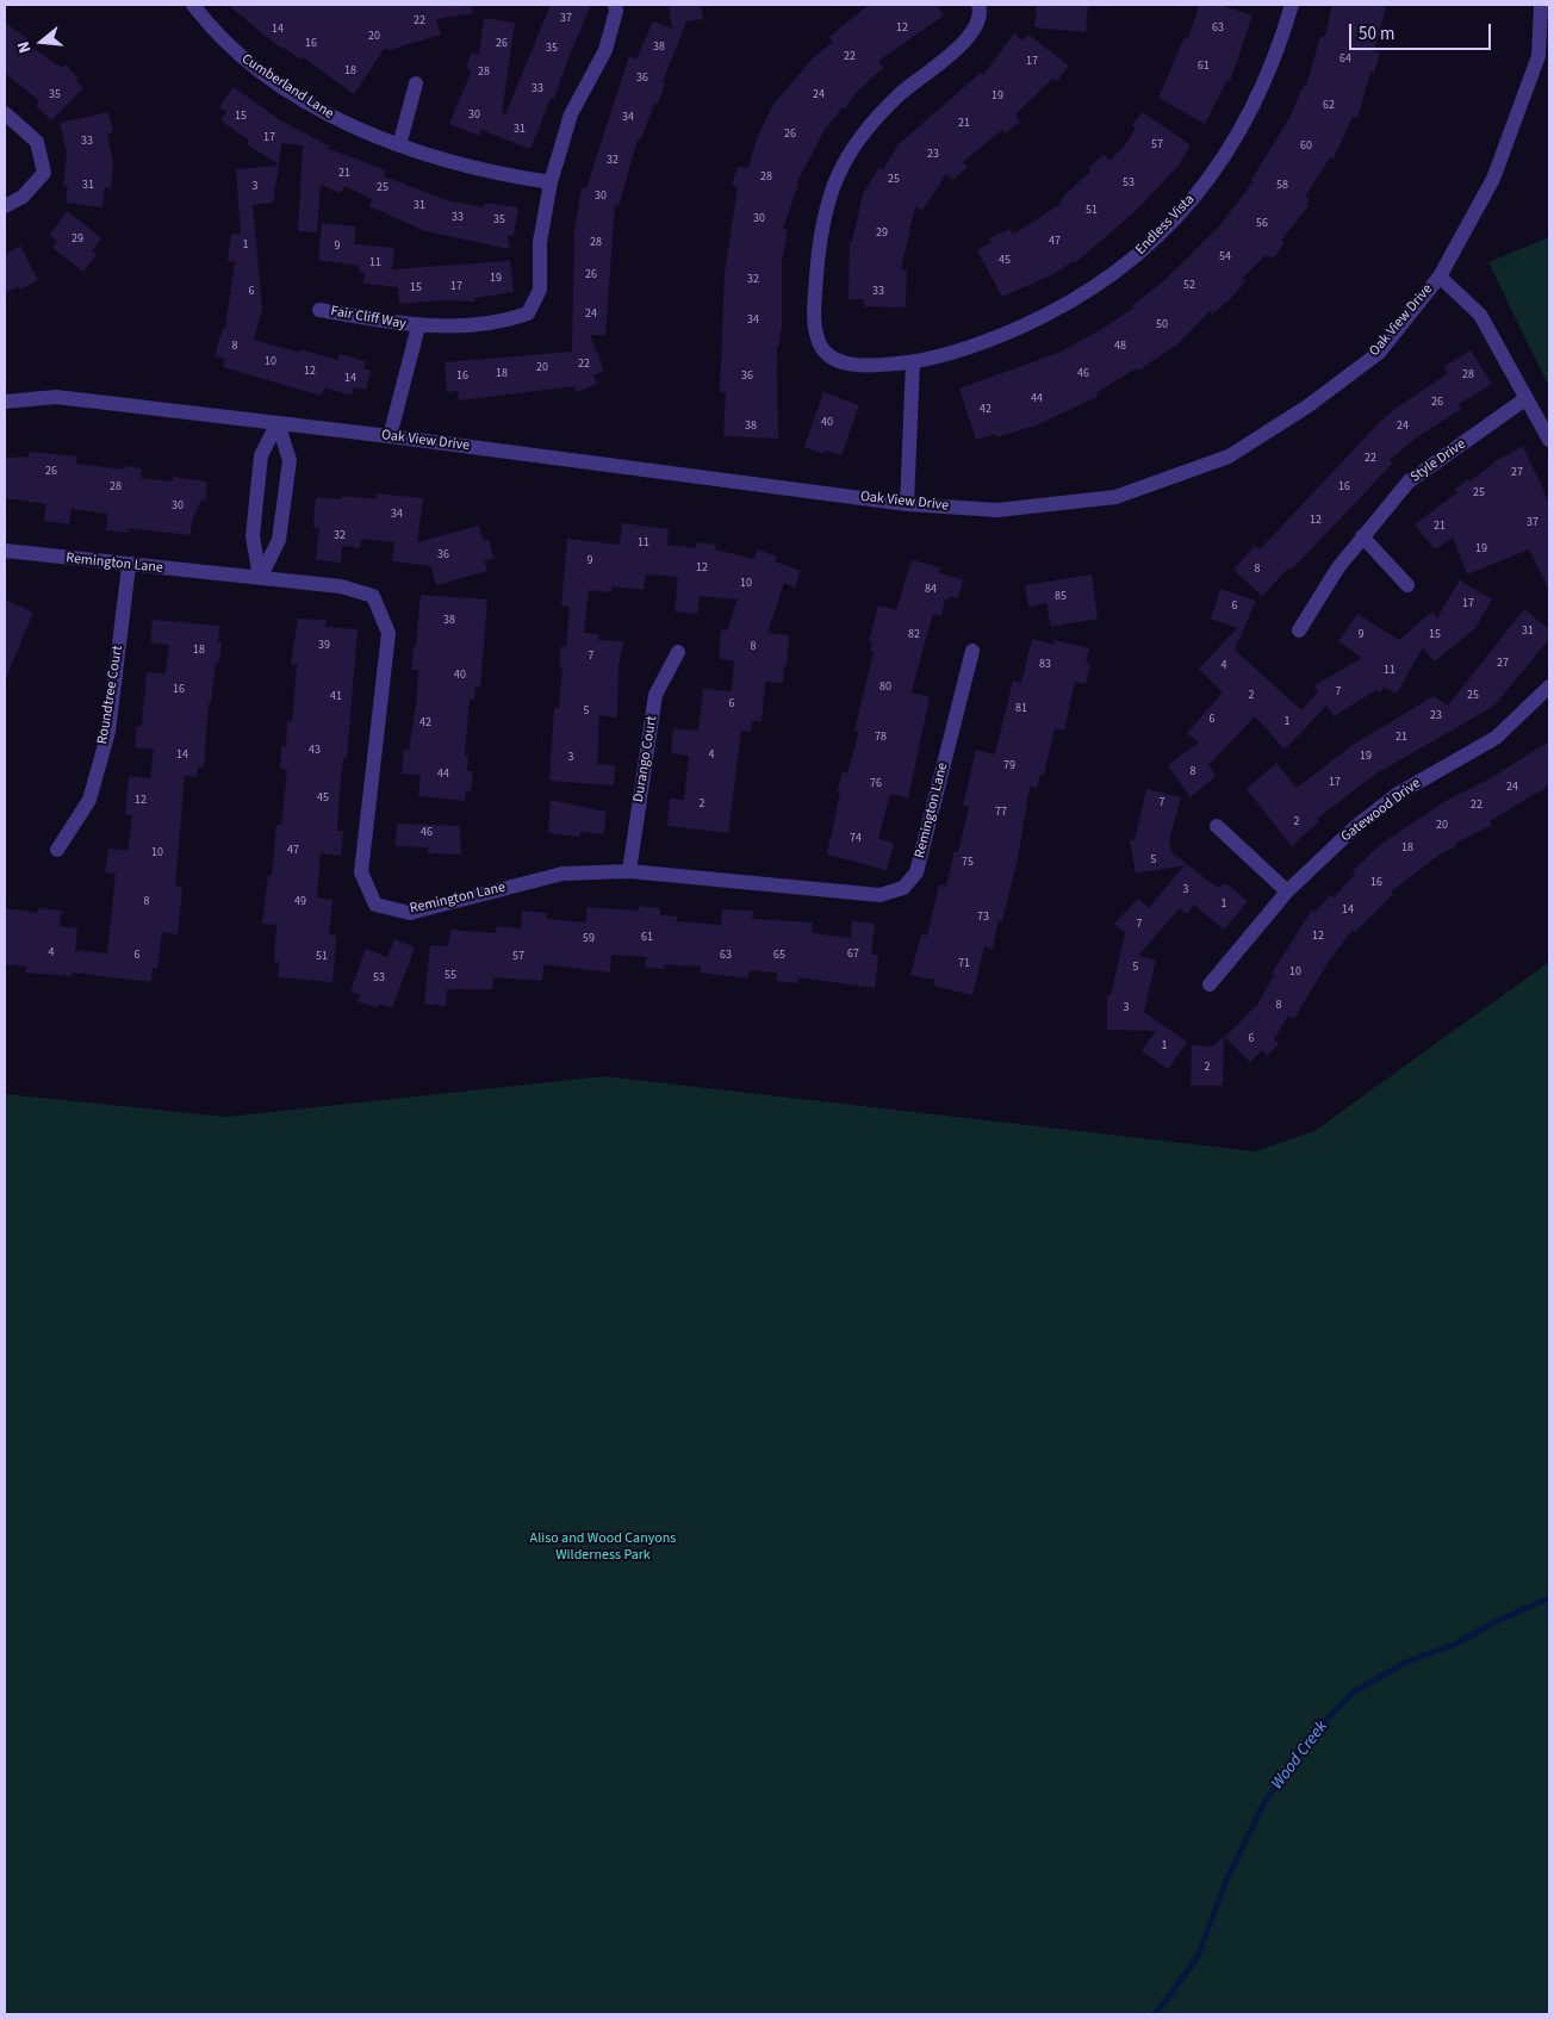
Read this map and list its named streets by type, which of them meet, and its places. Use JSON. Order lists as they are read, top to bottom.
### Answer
{
  "streets": {
    "street": [
      "Cumberland Lane",
      "Endless Vista",
      "Fair Cliff Way",
      "Oak View Drive",
      "Style Drive",
      "Remington Lane",
      "Roundtree Court",
      "Durango Court",
      "Gatewood Drive"
    ]
  },
  "crossings": [
    ["Cumberland Lane", "Fair Cliff Way"],
    ["Remington Lane", "Roundtree Court"],
    ["Remington Lane", "Durango Court"]
  ],
  "water": ["Wood Creek"],
  "parks": ["Aliso and Wood Canyons Wilderness Park"],
  "house_numbers": [
    "37",
    "22",
    "12",
    "63",
    "14",
    "20",
    "16",
    "26",
    "38",
    "35",
    "22",
    "64",
    "17",
    "61",
    "18",
    "28",
    "36",
    "33",
    "35",
    "24",
    "19",
    "62",
    "30",
    "15",
    "34",
    "21",
    "31",
    "26",
    "17",
    "33",
    "57",
    "60",
    "23",
    "32",
    "21",
    "28",
    "25",
    "53",
    "31",
    "58",
    "3",
    "25",
    "30",
    "31",
    "51",
    "33",
    "30",
    "35",
    "56",
    "29",
    "29",
    "47",
    "28",
    "1",
    "9",
    "54",
    "45",
    "11",
    "26",
    "19",
    "32",
    "52",
    "17",
    "15",
    "6",
    "33",
    "24",
    "34",
    "50",
    "8",
    "48",
    "10",
    "22",
    "20",
    "12",
    "18",
    "46",
    "28",
    "16",
    "36",
    "14",
    "44",
    "26",
    "42",
    "40",
    "38",
    "24",
    "22",
    "26",
    "27",
    "28",
    "16",
    "25",
    "30",
    "34",
    "12",
    "37",
    "21",
    "32",
    "11",
    "19",
    "36",
    "9",
    "12",
    "8",
    "10",
    "84",
    "85",
    "17",
    "6",
    "38",
    "31",
    "82",
    "9",
    "15",
    "39",
    "8",
    "18",
    "7",
    "27",
    "83",
    "4",
    "11",
    "40",
    "80",
    "16",
    "7",
    "2",
    "25",
    "41",
    "6",
    "81",
    "5",
    "23",
    "6",
    "1",
    "42",
    "78",
    "21",
    "43",
    "14",
    "4",
    "19",
    "3",
    "79",
    "8",
    "44",
    "17",
    "76",
    "24",
    "45",
    "12",
    "7",
    "2",
    "22",
    "77",
    "2",
    "20",
    "46",
    "74",
    "18",
    "47",
    "10",
    "5",
    "75",
    "16",
    "3",
    "8",
    "49",
    "1",
    "14",
    "73",
    "7",
    "12",
    "61",
    "59",
    "4",
    "67",
    "6",
    "63",
    "65",
    "51",
    "57",
    "71",
    "5",
    "10",
    "55",
    "53",
    "8",
    "3",
    "6",
    "1",
    "2"
  ],
  "scale_bar": "50 m",
  "north": "left"
}
